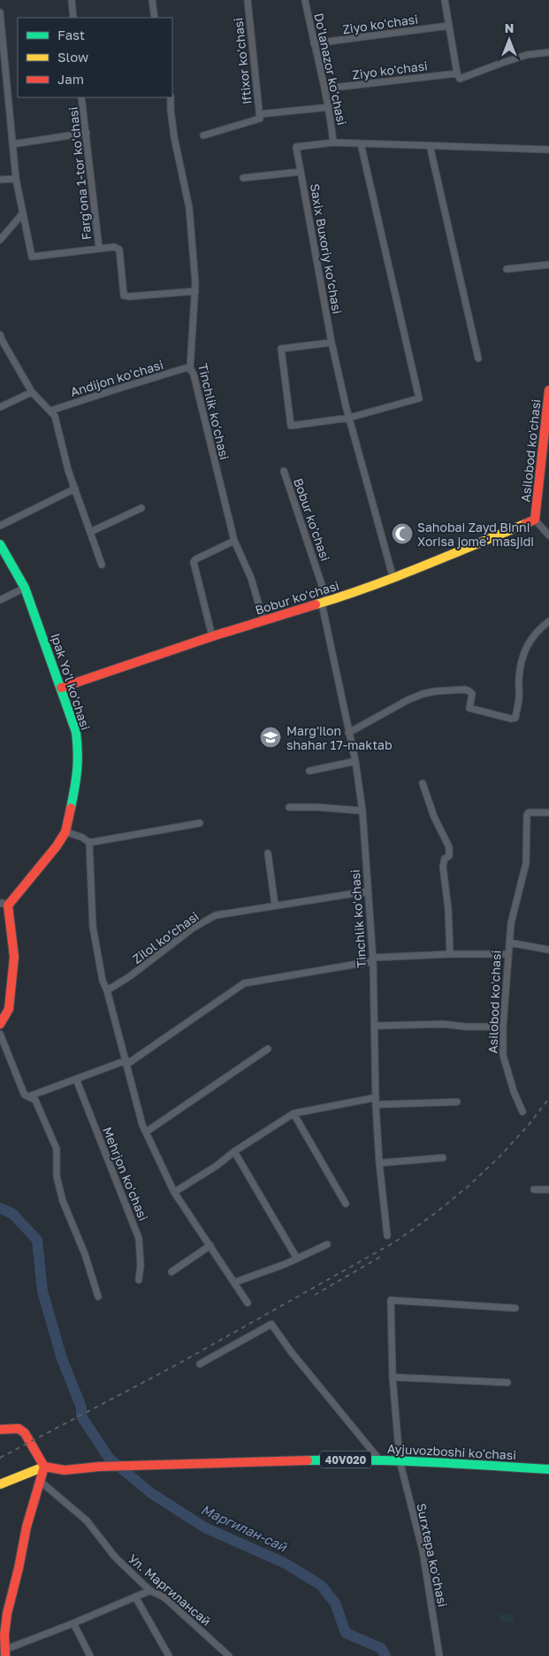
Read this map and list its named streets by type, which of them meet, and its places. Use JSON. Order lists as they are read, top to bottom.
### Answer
{
  "streets": {
    "street": [
      "Ziyo koʻchasi",
      "Iftixor koʻchasi",
      "Do'lanazor koʻchasi",
      "Ziyo ko'chasi",
      "Fargʻona 1-tor koʻchasi",
      "Saxix Buxoriy ko‘chasi",
      "Andijon koʻchasi",
      "Tinchlik koʻchasi",
      "Asilobod koʻchasi",
      "Bobur ko'chasi",
      "Bobur koʻchasi",
      "Ipak Yoʻl koʻchasi",
      "Zilol ko‘chasi",
      "Mehrjon koʻchasi",
      "Ayjuvozboshi ko'chasi",
      "40V020",
      "Surxtepa koʻchasi",
      "Ул. Маргилансай"
    ]
  },
  "crossings": [
    ["Ziyo koʻchasi", "Do'lanazor koʻchasi"],
    ["Do'lanazor koʻchasi", "Ziyo ko'chasi"],
    ["Do'lanazor koʻchasi", "Saxix Buxoriy ko‘chasi"],
    ["Saxix Buxoriy ko‘chasi", "Bobur koʻchasi"],
    ["Andijon koʻchasi", "Tinchlik koʻchasi"],
    ["Tinchlik koʻchasi", "Bobur ko'chasi"],
    ["Tinchlik koʻchasi", "Bobur koʻchasi"],
    ["Tinchlik koʻchasi", "Zilol ko‘chasi"],
    ["Asilobod koʻchasi", "Bobur koʻchasi"],
    ["Bobur ko'chasi", "Bobur koʻchasi"],
    ["Bobur koʻchasi", "Ipak Yoʻl koʻchasi"],
    ["Ayjuvozboshi ko'chasi", "Surxtepa koʻchasi"]
  ],
  "water": ["Маргилан-сай"],
  "places": {
    "mosque": ["Sahobai Zayd Binni Xorisa jome' masjidi"],
    "school or university": ["Marg'ilon shahar 17-maktab"]
  },
  "legend": ["Fast", "Slow", "Jam"],
  "north": "top"
}
